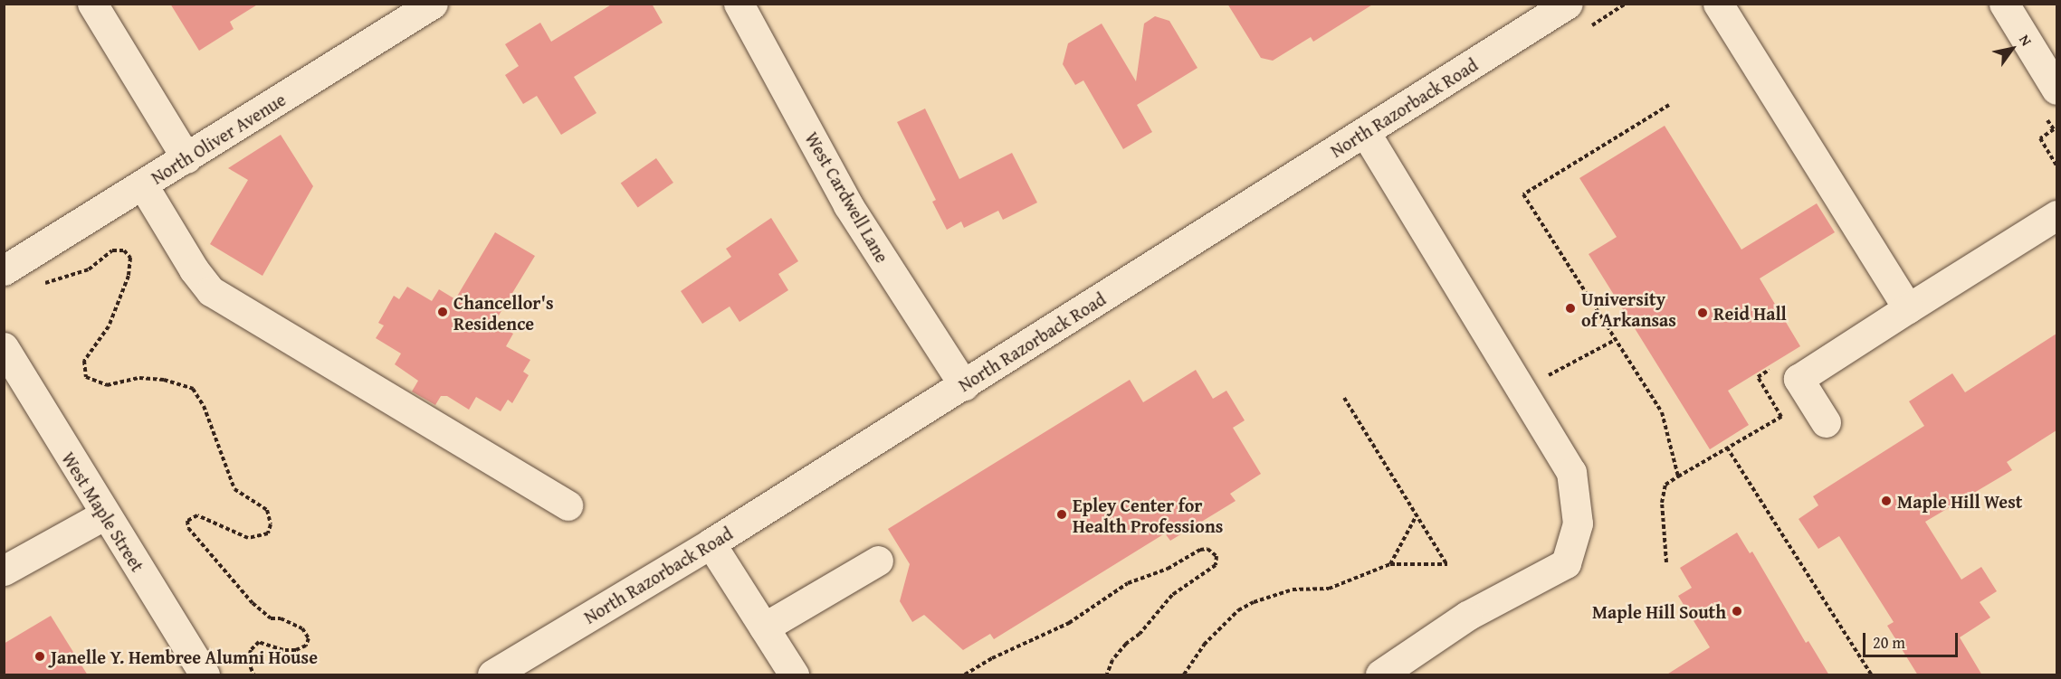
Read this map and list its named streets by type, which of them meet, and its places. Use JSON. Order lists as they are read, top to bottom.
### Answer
{
  "streets": {
    "street": [
      "North Razorback Road",
      "North Oliver Avenue",
      "West Cardwell Lane",
      "West Maple Street"
    ]
  },
  "crossings": [
    ["North Razorback Road", "West Cardwell Lane"]
  ],
  "places": [
    "University of Arkansas",
    "Chancellor's Residence",
    "Reid Hall",
    "Maple Hill West",
    "Epley Center for Health Professions",
    "Maple Hill South",
    "Janelle Y. Hembree Alumni House"
  ],
  "scale_bar": "20 m",
  "north": "top right"
}
